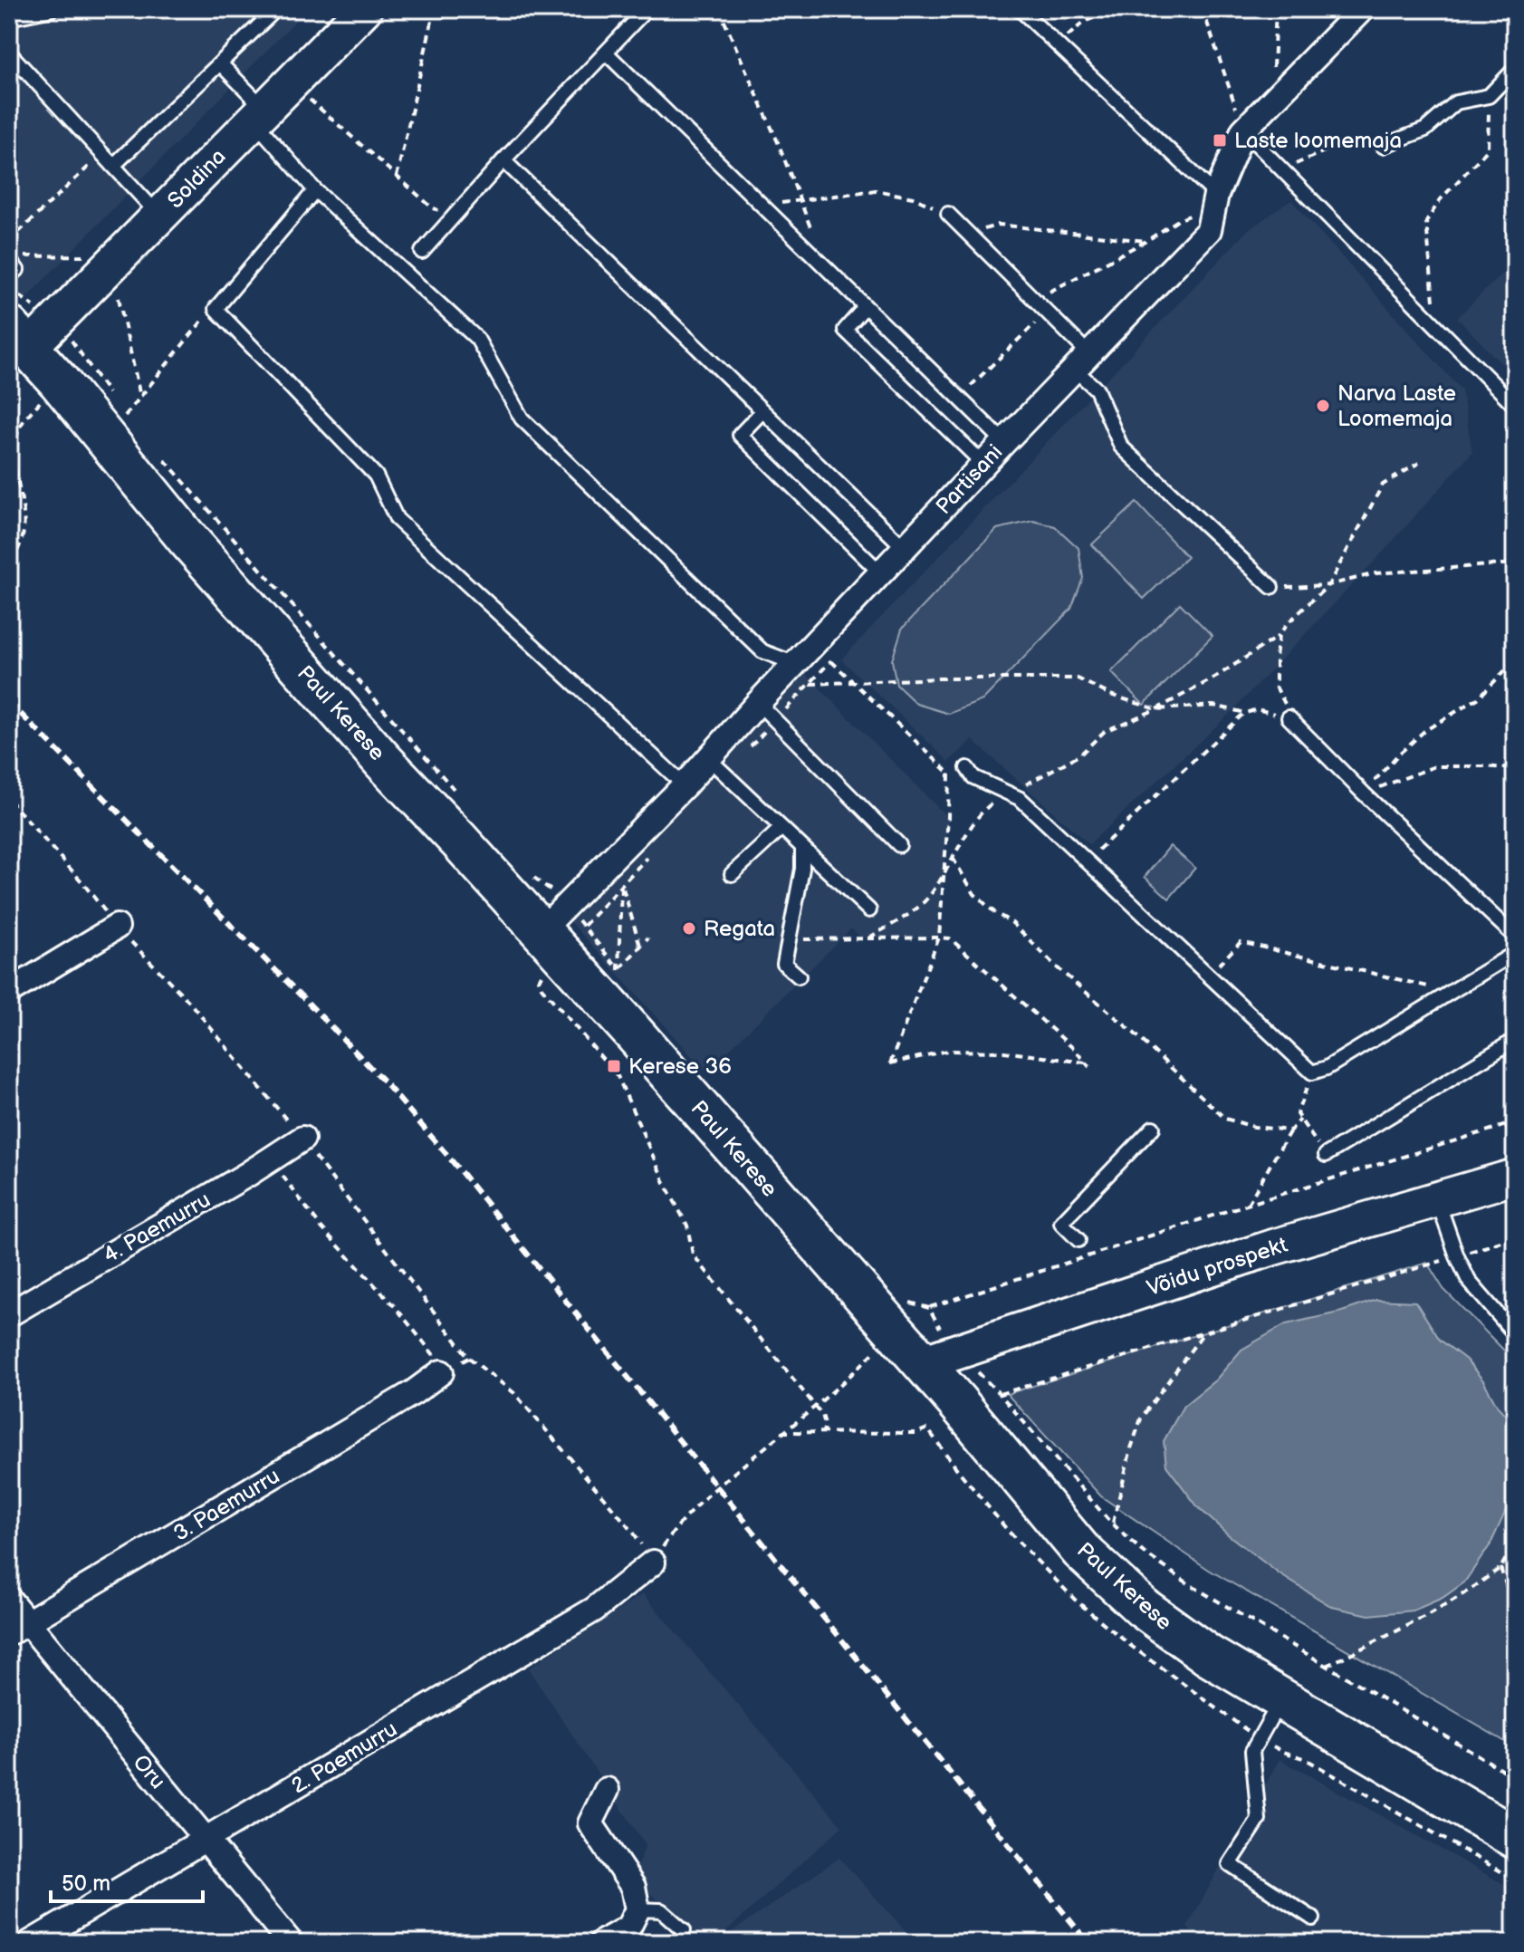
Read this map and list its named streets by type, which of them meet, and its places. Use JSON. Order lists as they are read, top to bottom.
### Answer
{
  "streets": {
    "highway": ["Paul Kerese"],
    "street": [
      "Soldina",
      "Partisani",
      "4. Paemurru",
      "Võidu prospekt",
      "3. Paemurru",
      "2. Paemurru",
      "Oru"
    ]
  },
  "crossings": [
    ["Soldina", "Paul Kerese"],
    ["Partisani", "Paul Kerese"],
    ["Paul Kerese", "Võidu prospekt"],
    ["3. Paemurru", "Oru"],
    ["2. Paemurru", "Oru"]
  ],
  "places": {
    "transit": ["Laste loomemaja", "Kerese 36"],
    "other": ["Narva Laste Loomemaja", "Regata"]
  },
  "scale_bar": "50 m"
}
